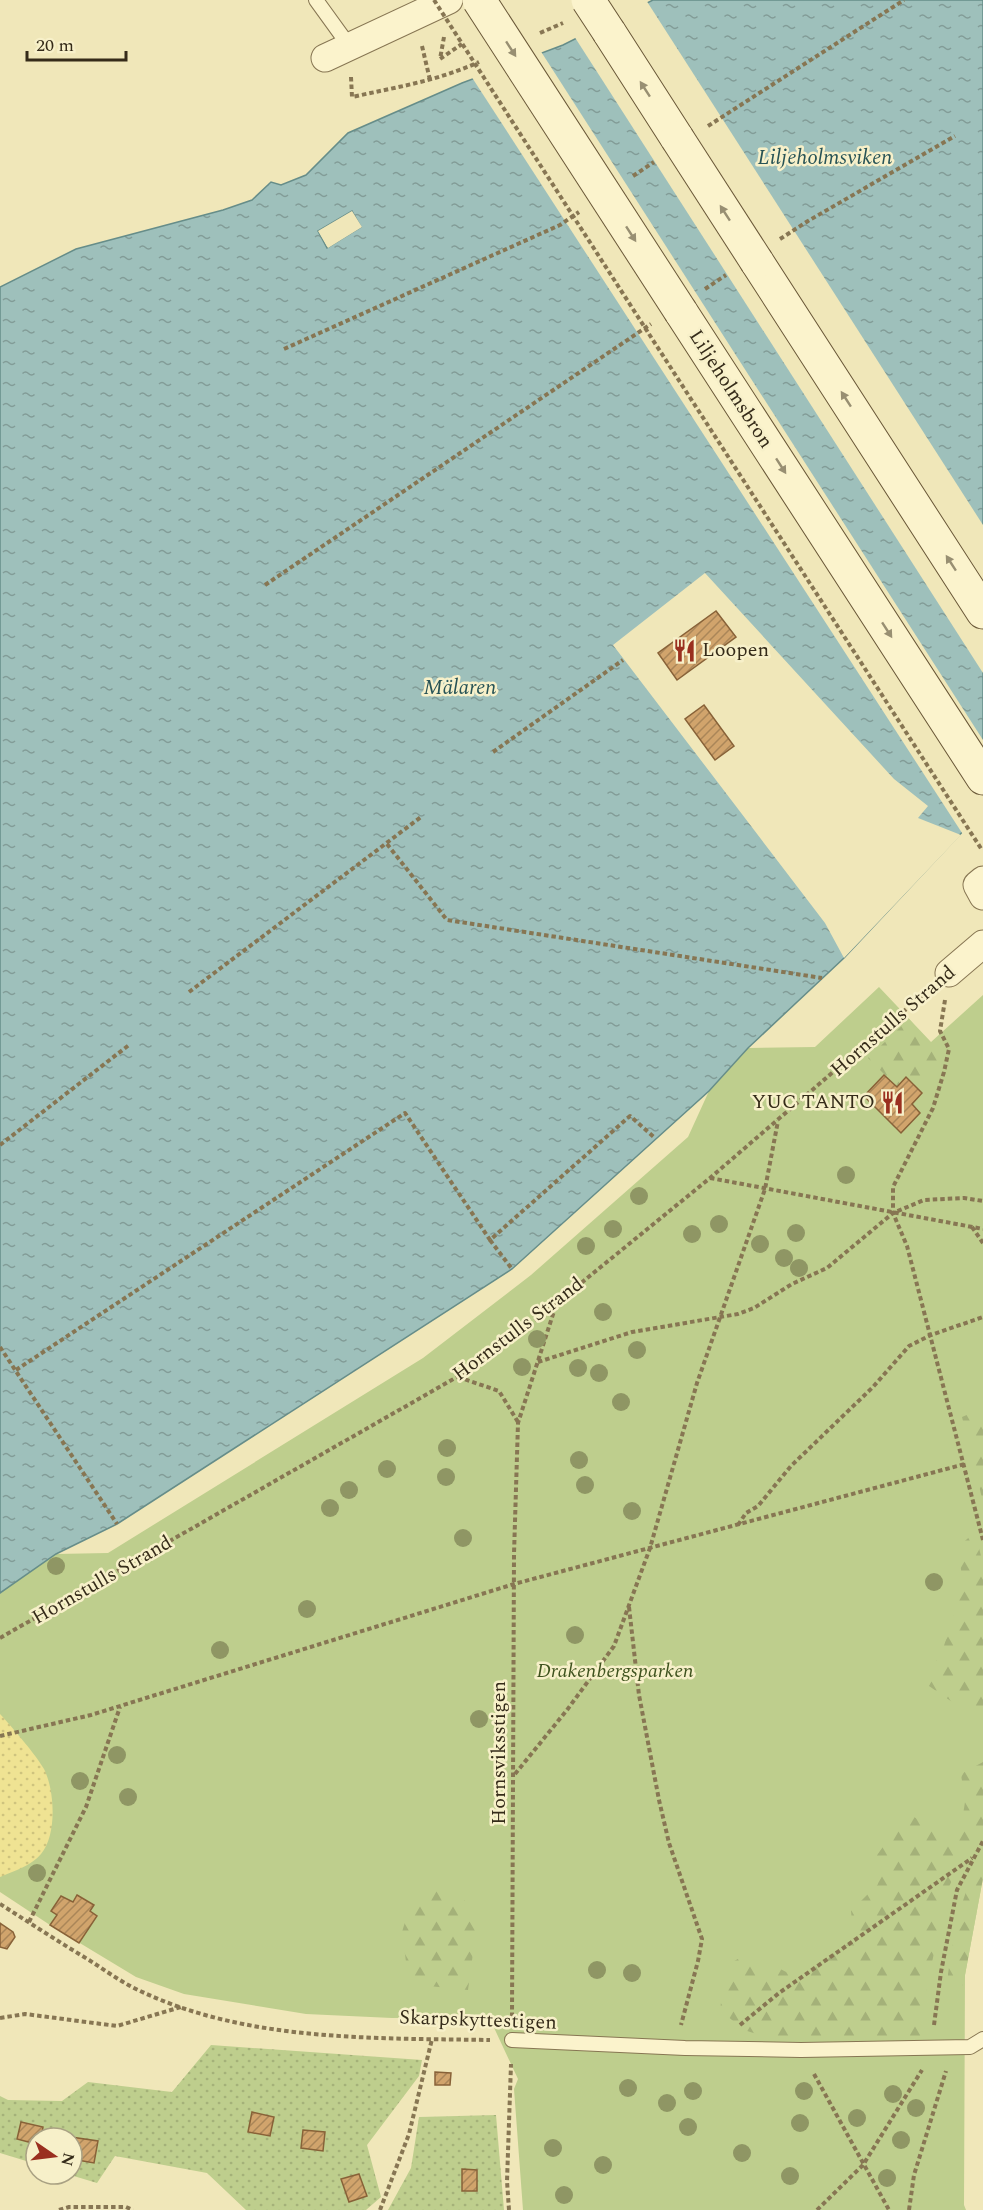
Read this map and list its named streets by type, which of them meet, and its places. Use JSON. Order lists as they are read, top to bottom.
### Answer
{
  "streets": {
    "main road": ["Liljeholmsbron"],
    "street": ["Hornstulls Strand"],
    "lane": ["Skarpskyttestigen"],
    "path": ["Hornsviksstigen"]
  },
  "crossings": [
    ["Hornstulls Strand", "Hornsviksstigen"],
    ["Hornsviksstigen", "Skarpskyttestigen"]
  ],
  "water": ["Liljeholmsviken", "Mälaren"],
  "parks": ["Drakenbergsparken"],
  "places": {
    "restaurant": ["Loopen", "YUC TANTO"]
  },
  "scale_bar": "20 m",
  "north": "right"
}
